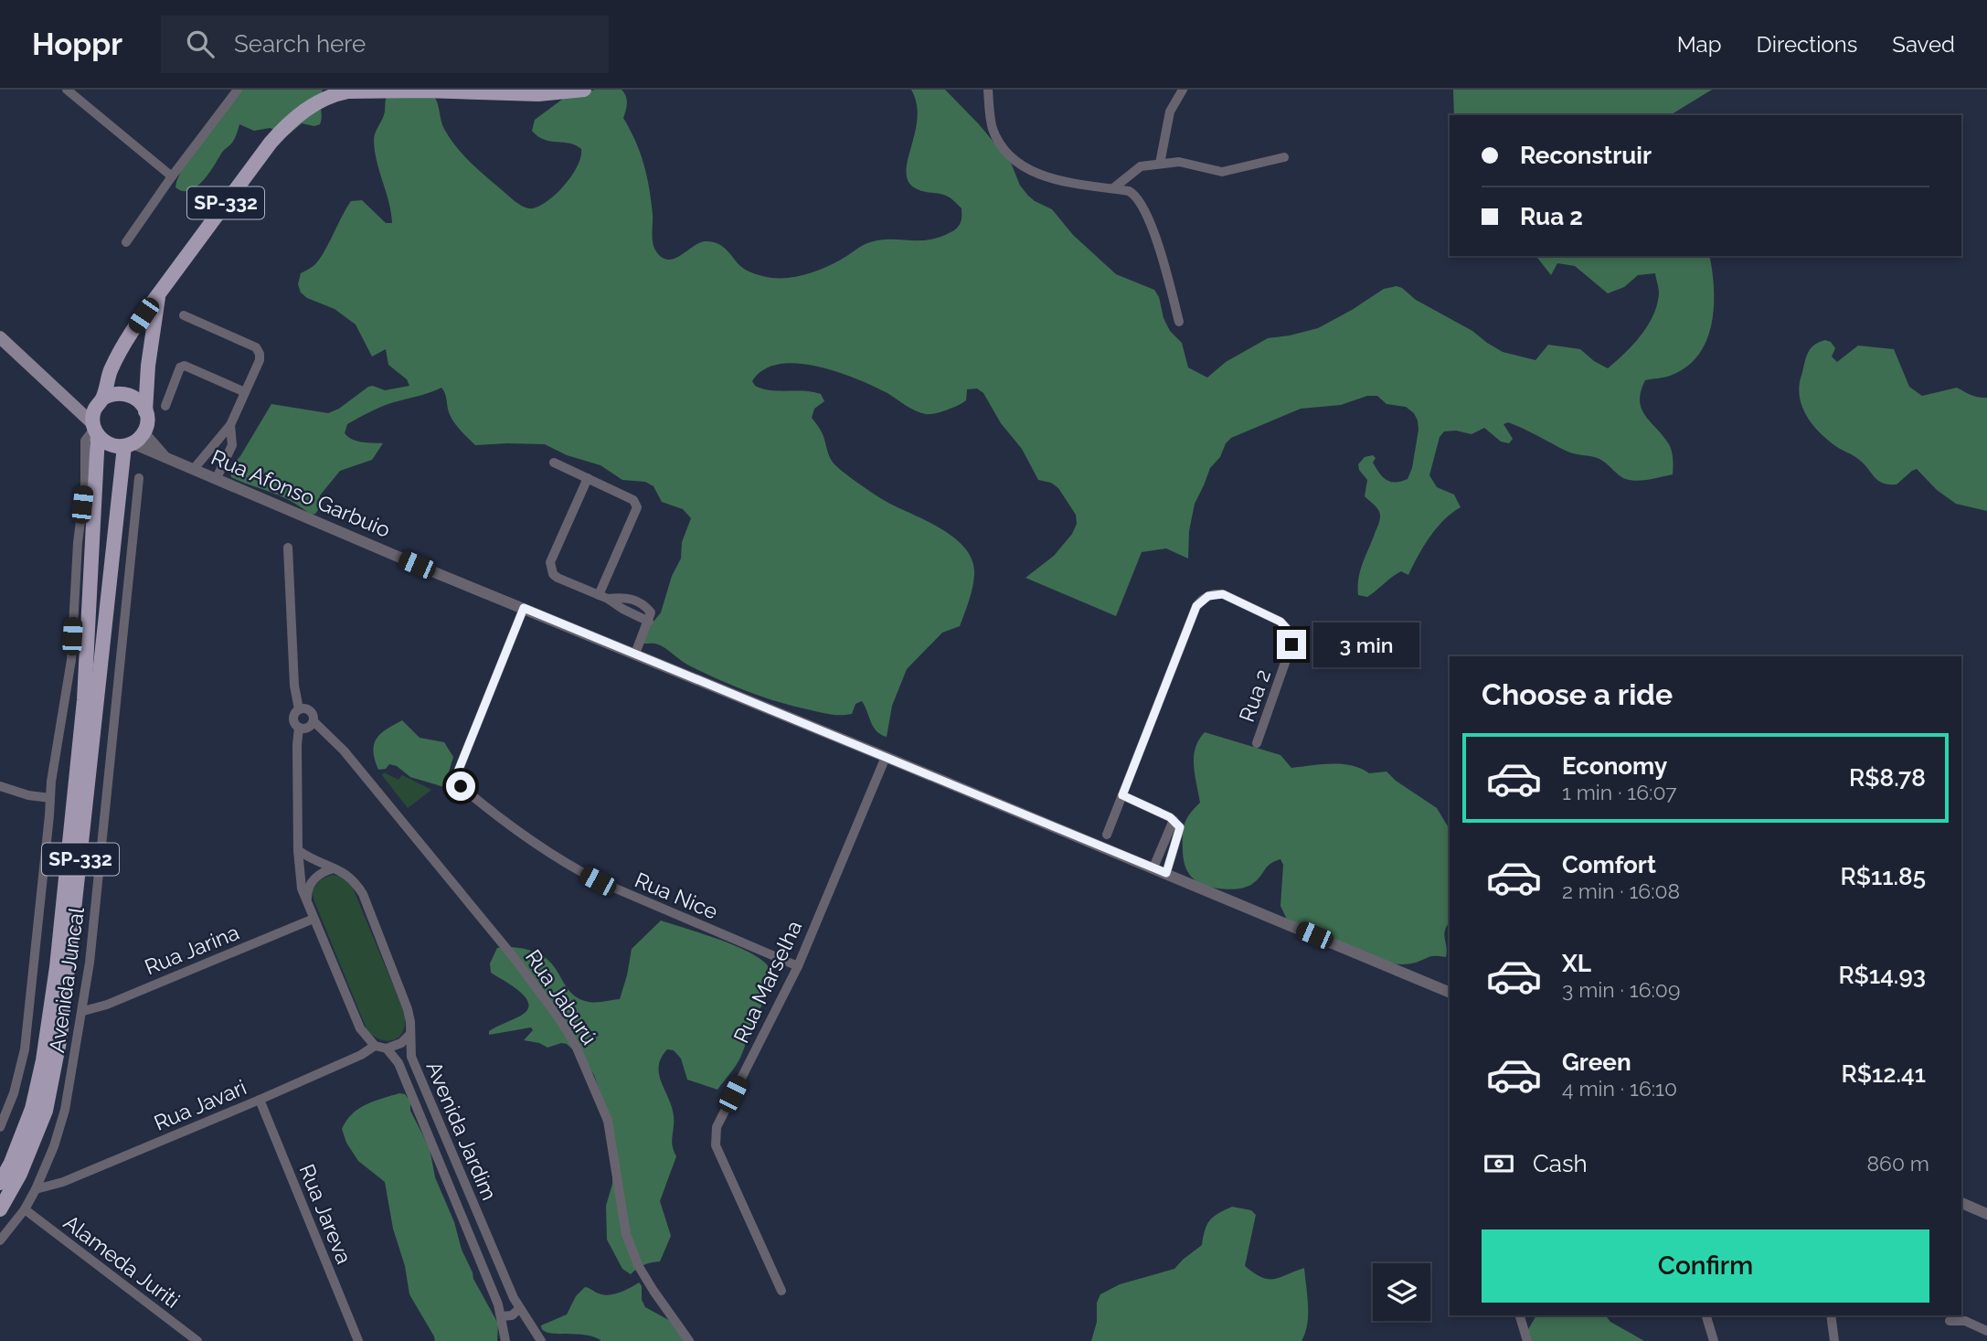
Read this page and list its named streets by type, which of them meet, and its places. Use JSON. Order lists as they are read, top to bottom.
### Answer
{
  "streets": {
    "main road": ["SP-332"],
    "street": [
      "Rua Afonso Garbuio",
      "Rua 2",
      "Rua Nice",
      "Rua Jarina",
      "Avenida Juncal",
      "Rua Marselha",
      "Rua Jaburú",
      "Rua Javari",
      "Avenida Jardim",
      "Rua Jareva",
      "Alameda Juriti"
    ]
  },
  "crossings": [
    ["SP-332", "Rua Afonso Garbuio"],
    ["Rua Afonso Garbuio", "Rua Nice"],
    ["Rua Afonso Garbuio", "Rua Marselha"],
    ["Rua Nice", "Rua Marselha"],
    ["Rua Jarina", "Avenida Juncal"],
    ["Avenida Juncal", "Rua Javari"],
    ["Avenida Juncal", "Alameda Juriti"],
    ["Rua Javari", "Rua Jareva"]
  ],
  "page": {
    "header": "Hoppr",
    "search": "Search here",
    "nav": ["Map", "Directions", "Saved"],
    "banner": ["Reconstruir", "Rua 2"],
    "bubble": "3 min",
    "heading": "Choose a ride",
    "list": [
      {
        "name": "Economy",
        "note": "1 min · 16:07",
        "value": "R$8.78"
      },
      {
        "name": "Comfort",
        "note": "2 min · 16:08",
        "value": "R$11.85"
      },
      {
        "name": "XL",
        "note": "3 min · 16:09",
        "value": "R$14.93"
      },
      {
        "name": "Green",
        "note": "4 min · 16:10",
        "value": "R$12.41"
      }
    ],
    "pay": ["Cash", "860 m"],
    "buttons": "Confirm"
  }
}
